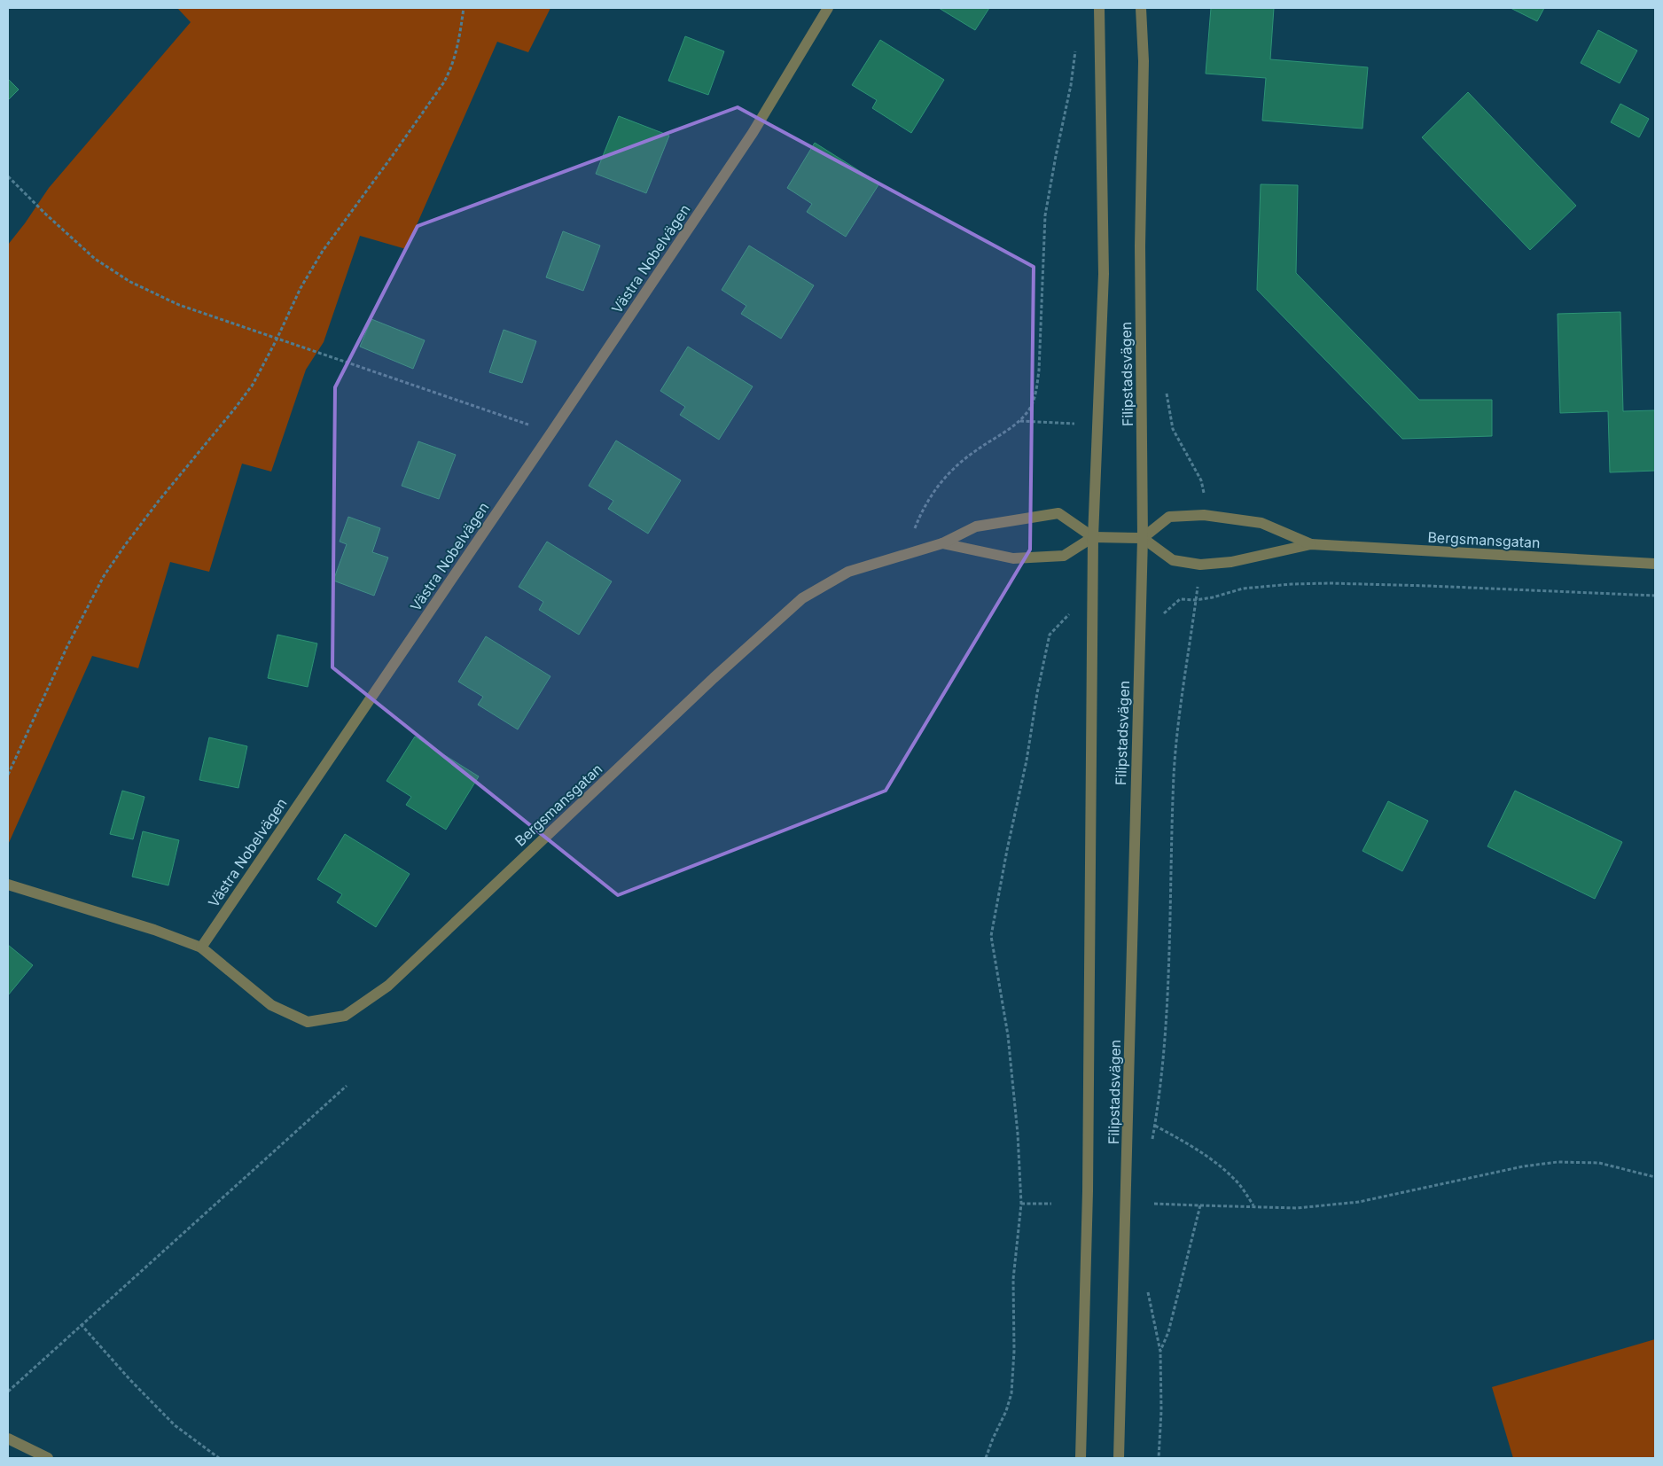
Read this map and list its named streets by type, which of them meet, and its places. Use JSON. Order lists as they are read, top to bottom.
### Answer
{
  "streets": {
    "street": ["Västra Nobelvägen", "Filipstadsvägen", "Bergsmansgatan"]
  },
  "crossings": [
    ["Västra Nobelvägen", "Bergsmansgatan"],
    ["Filipstadsvägen", "Bergsmansgatan"]
  ]
}
